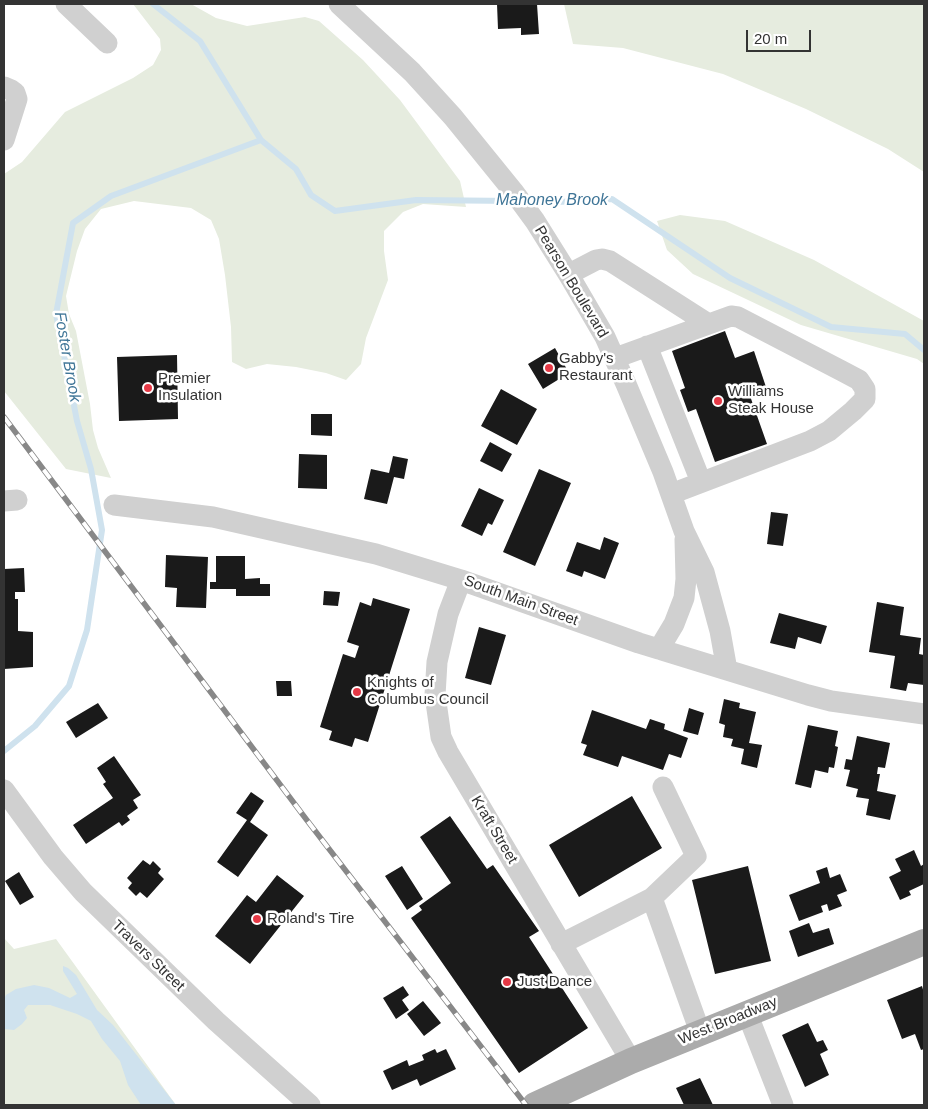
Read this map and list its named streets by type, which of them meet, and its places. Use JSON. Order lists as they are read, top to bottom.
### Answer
{
  "streets": {
    "main road": ["West Broadway"],
    "street": [
      "Pearson Boulevard",
      "South Main Street",
      "Kraft Street",
      "Travers Street"
    ]
  },
  "crossings": [
    ["Pearson Boulevard", "South Main Street"],
    ["South Main Street", "Kraft Street"],
    ["Kraft Street", "West Broadway"]
  ],
  "water": ["Mahoney Brook", "Foster Brook"],
  "places": [
    "Gabby's Restaurant",
    "Premier Insulation",
    "Williams Steak House",
    "Knights of Columbus Council",
    "Roland's Tire",
    "Just Dance"
  ],
  "scale_bar": "20 m"
}
